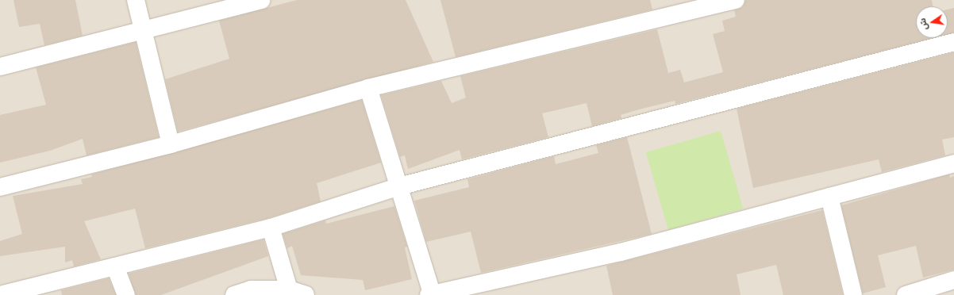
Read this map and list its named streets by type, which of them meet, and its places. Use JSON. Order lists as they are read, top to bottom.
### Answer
{
  "north": "left"
}
